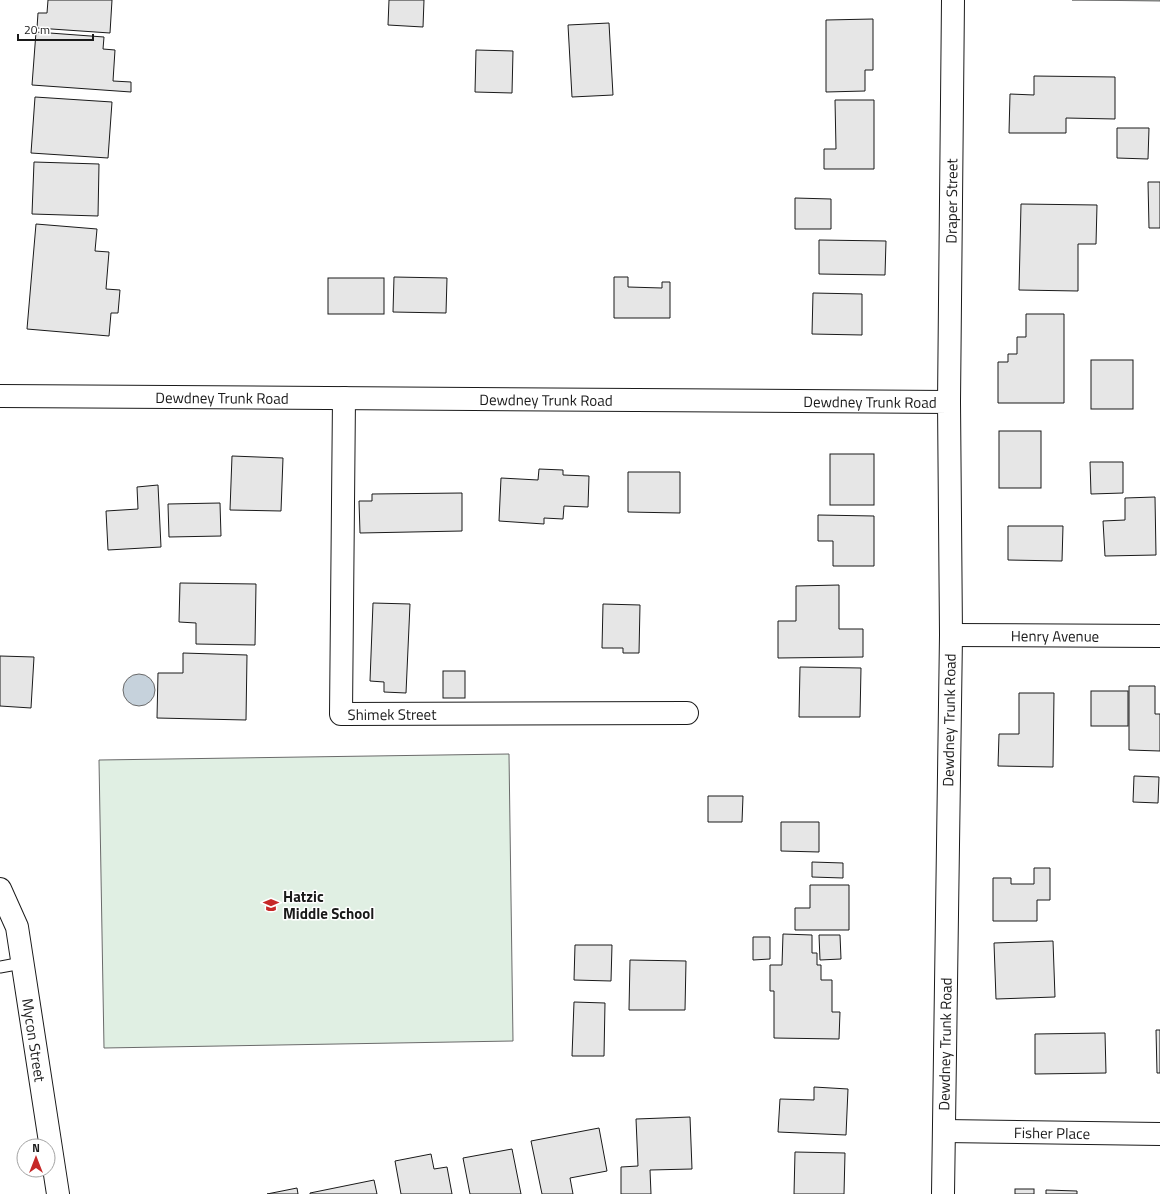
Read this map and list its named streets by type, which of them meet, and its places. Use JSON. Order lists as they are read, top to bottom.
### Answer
{
  "streets": {
    "street": [
      "Draper Street",
      "Dewdney Trunk Road",
      "Henry Avenue",
      "Shimek Street",
      "Mycon Street",
      "Fisher Place"
    ]
  },
  "crossings": [
    ["Draper Street", "Dewdney Trunk Road"],
    ["Dewdney Trunk Road", "Henry Avenue"],
    ["Dewdney Trunk Road", "Shimek Street"],
    ["Dewdney Trunk Road", "Fisher Place"]
  ],
  "places": {
    "school or university": ["Hatzic Middle School"]
  },
  "scale_bar": "20 m",
  "north": "top"
}
